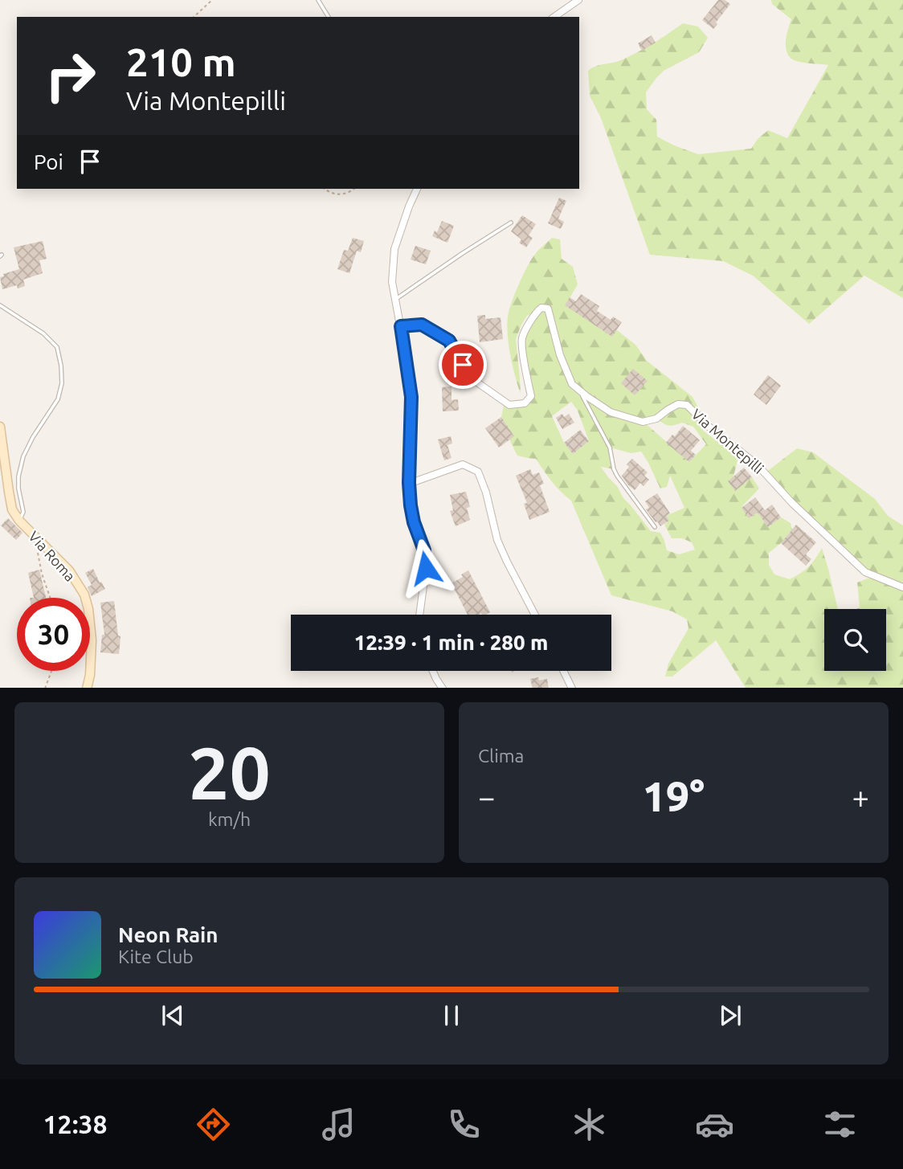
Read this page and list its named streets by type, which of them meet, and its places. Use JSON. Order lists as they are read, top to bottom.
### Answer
{
  "streets": {
    "main road": ["Via Roma"],
    "street": ["Via Montepilli"]
  },
  "page": {
    "turn": ["210 m", "Via Montepilli"],
    "then": "Poi",
    "limit": "30",
    "trip": "12:39 · 1 min · 280 m",
    "tile": [
      ["20", "km/h"],
      "Clima"
    ],
    "heat": ["−", "19°", "+"],
    "song": ["Neon Rain", "Kite Club"],
    "tabs": "12:38"
  }
}
